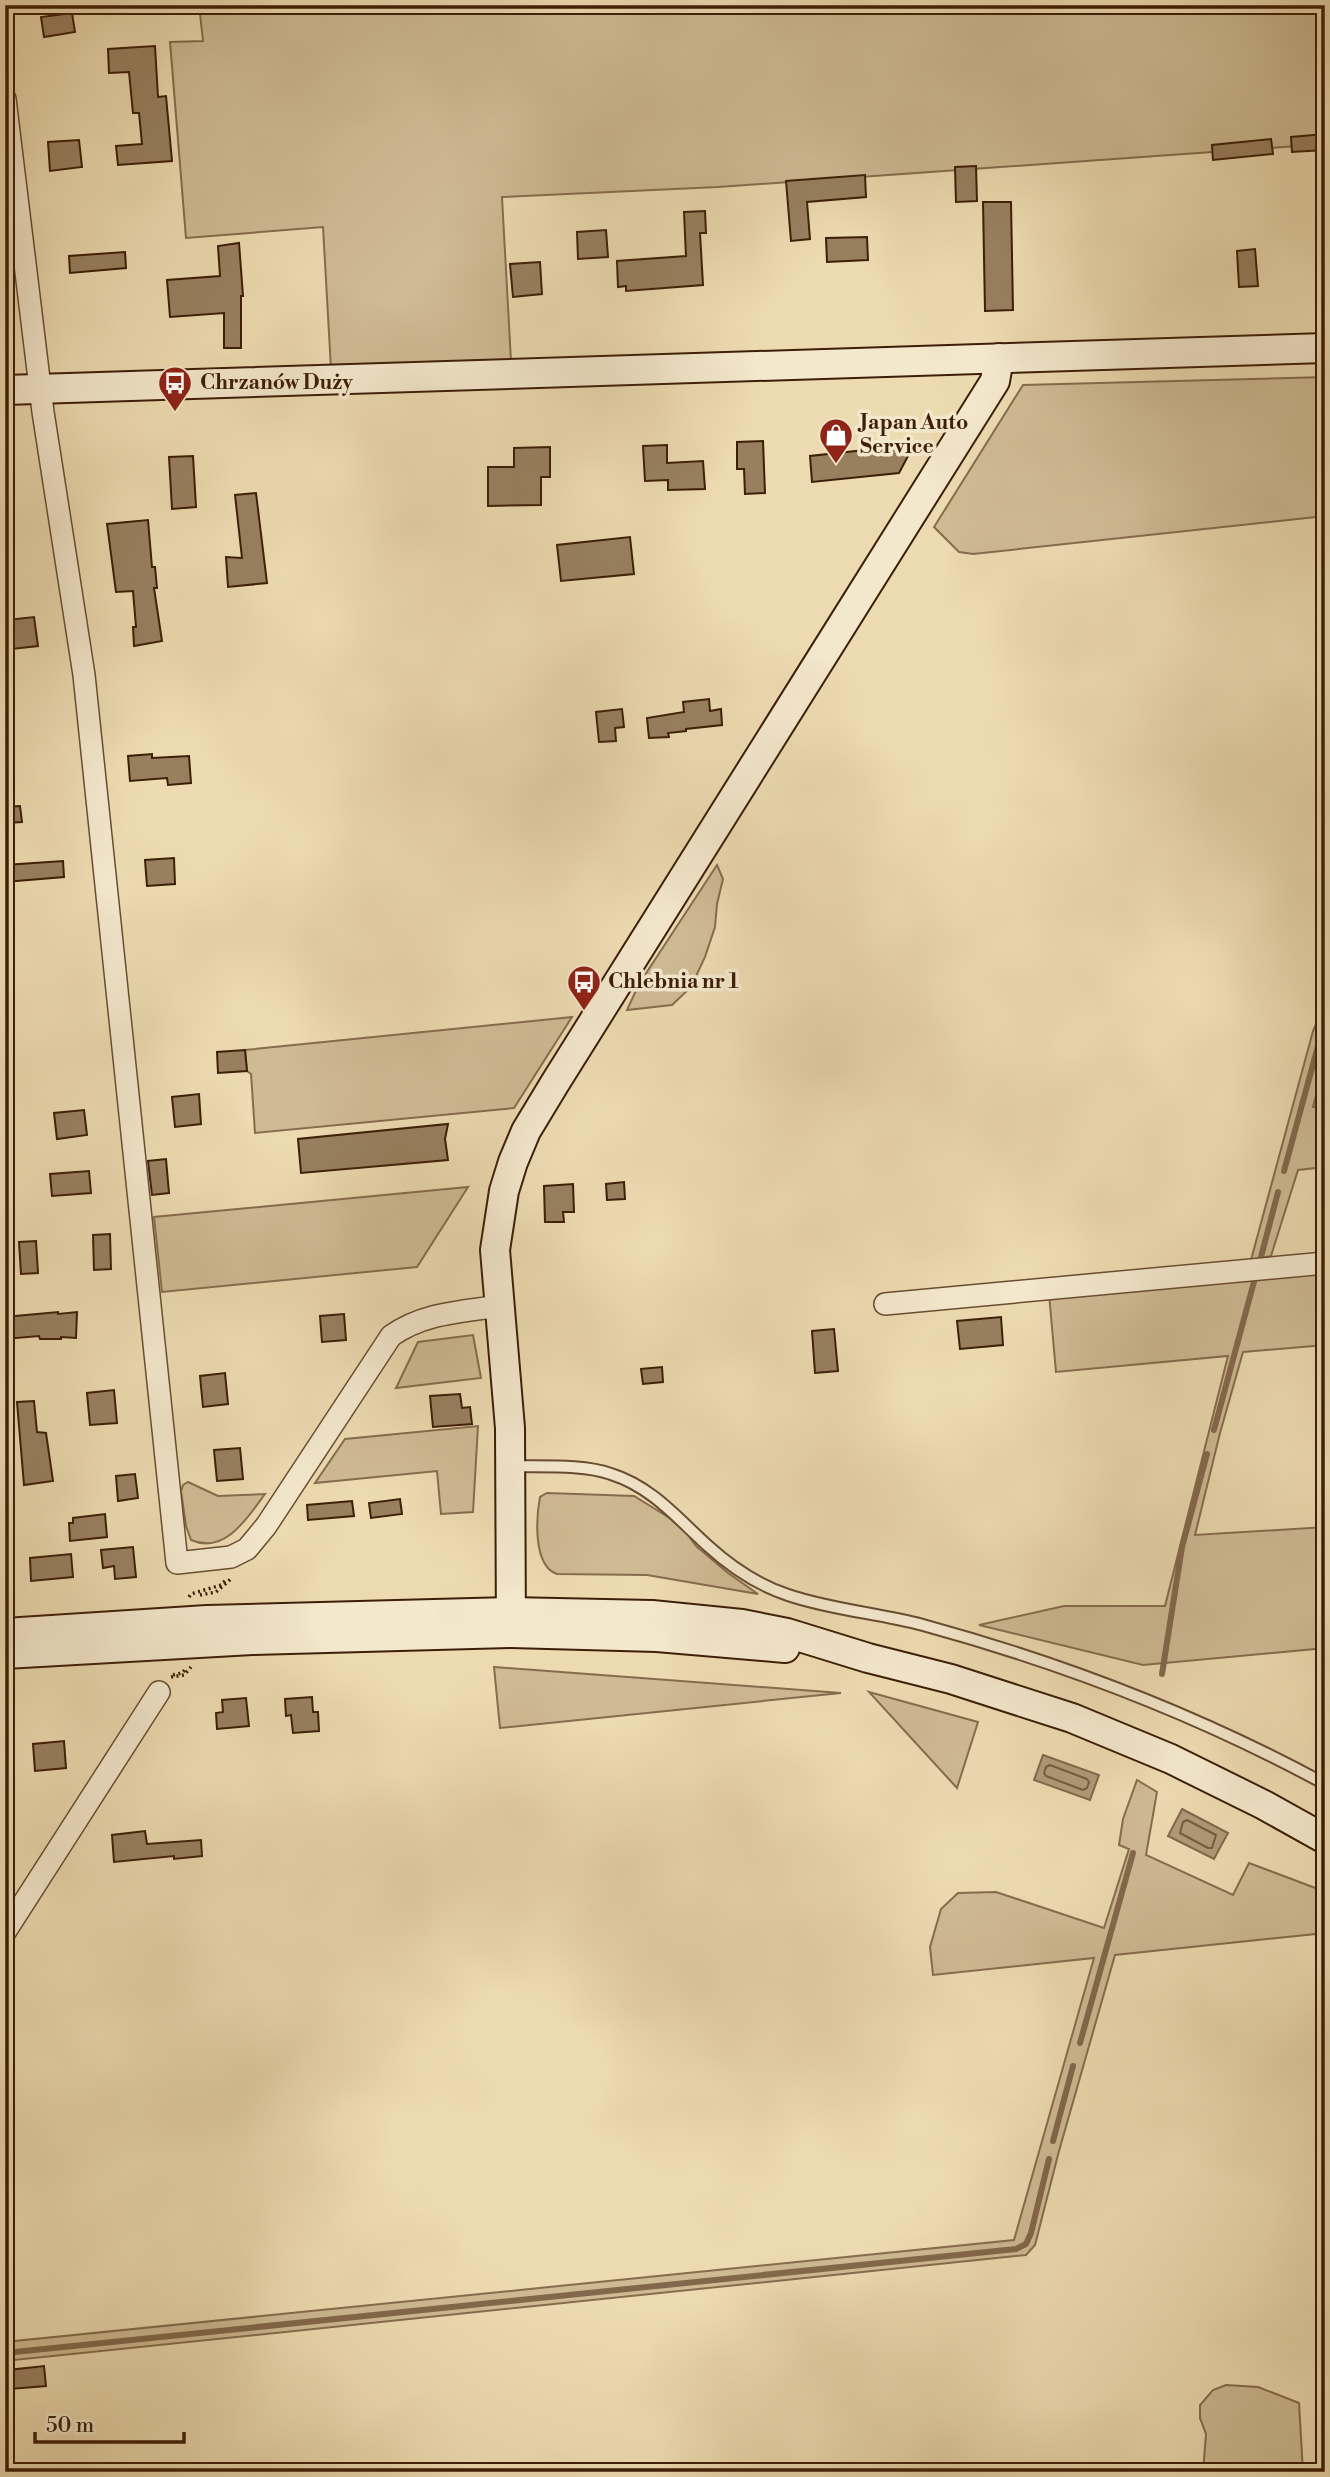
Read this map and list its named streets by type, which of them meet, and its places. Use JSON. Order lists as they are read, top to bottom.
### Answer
{
  "places": {
    "bus stop": ["Chrzanów Duży", "Chlebnia nr 1"],
    "shop": ["Japan Auto Service"]
  },
  "scale_bar": "50 m"
}
